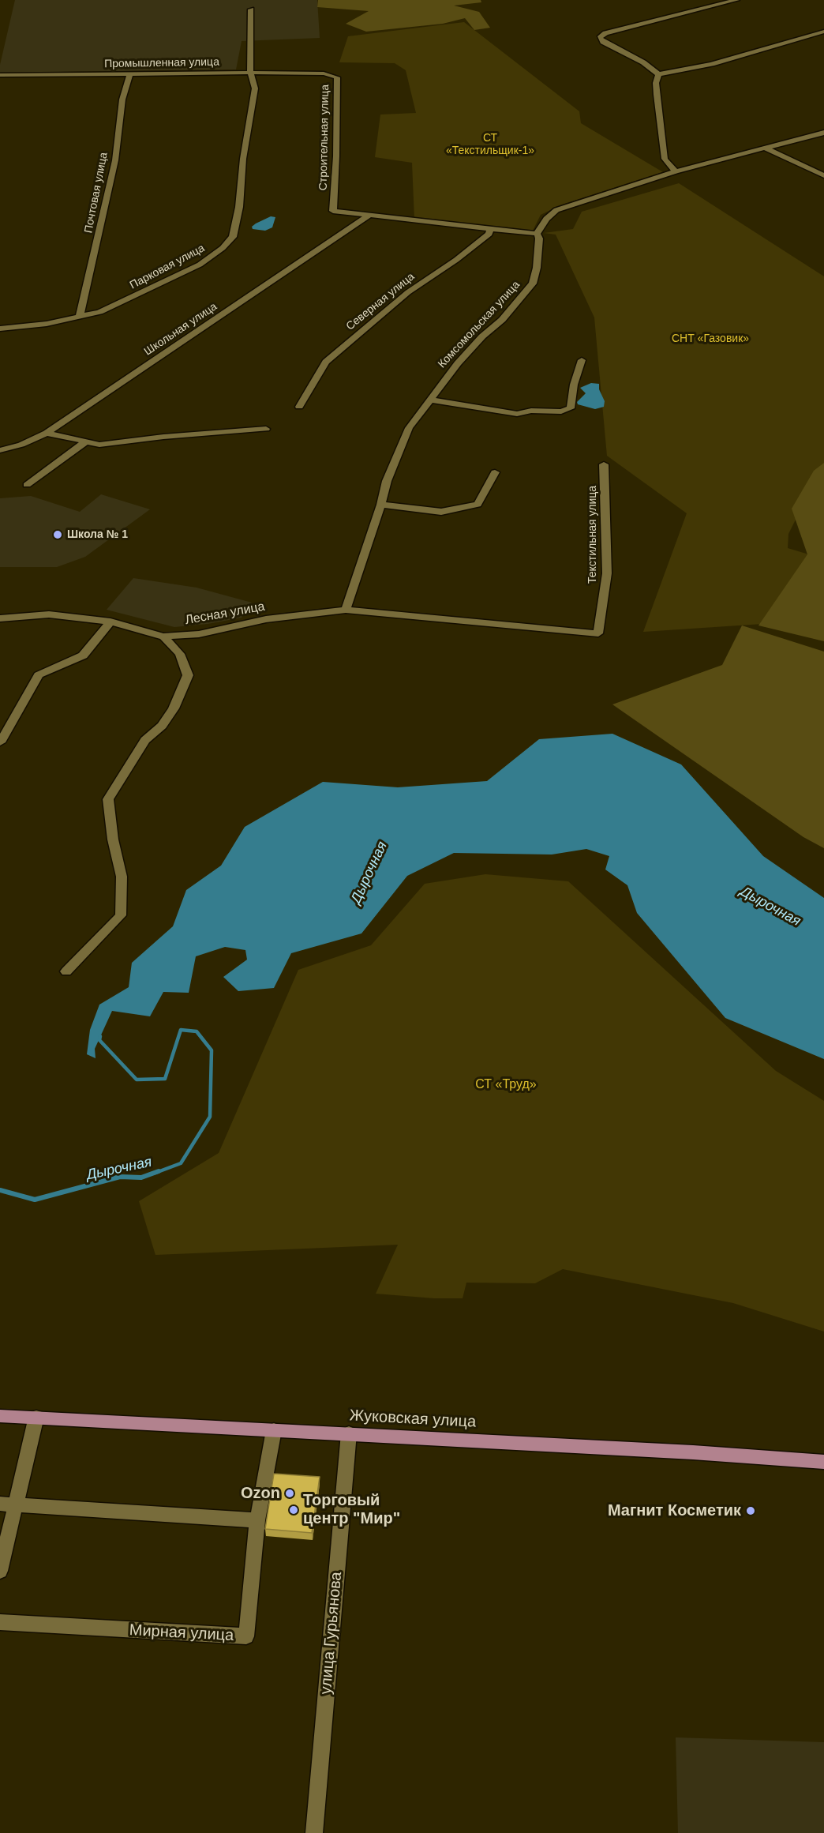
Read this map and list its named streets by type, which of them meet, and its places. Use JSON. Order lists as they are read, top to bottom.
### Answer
{
  "streets": {
    "main road": ["Жуковская улица"],
    "street": [
      "Промышленная улица",
      "Строительная улица",
      "Почтовая улица",
      "Парковая улица",
      "Северная улица",
      "Комсомольская улица",
      "Школьная улица",
      "Текстильная улица",
      "Лесная улица",
      "Мирная улица",
      "улица Гурьянова"
    ]
  },
  "crossings": [
    ["Промышленная улица", "Строительная улица"],
    ["Промышленная улица", "Почтовая улица"],
    ["Промышленная улица", "Парковая улица"],
    ["Строительная улица", "Школьная улица"],
    ["Почтовая улица", "Парковая улица"],
    ["Комсомольская улица", "Лесная улица"],
    ["Текстильная улица", "Лесная улица"],
    ["Жуковская улица", "Мирная улица"],
    ["Жуковская улица", "улица Гурьянова"]
  ],
  "water": ["Дырочная"],
  "parks": ["СТ «Текстильщик-1»", "СНТ «Газовик»", "СТ «Труд»"],
  "places": [
    "Школа № 1",
    "Ozon",
    "Торговый центр \"Мир\"",
    "Магнит Косметик"
  ]
}
